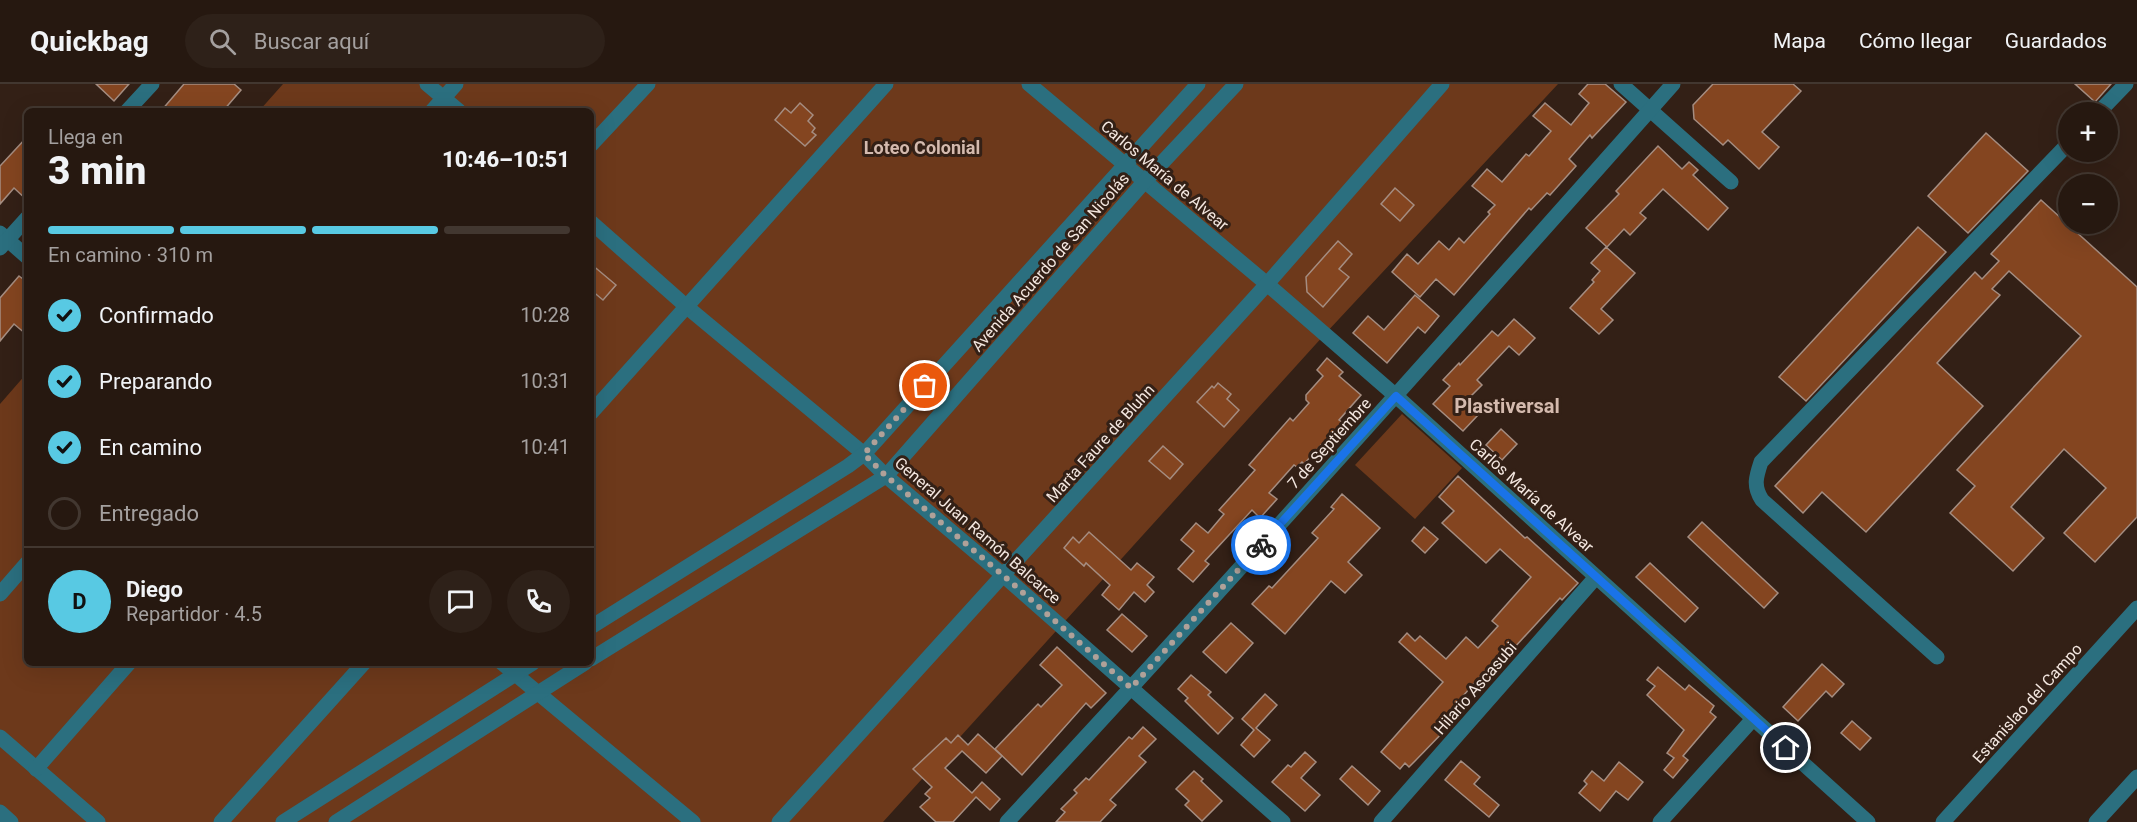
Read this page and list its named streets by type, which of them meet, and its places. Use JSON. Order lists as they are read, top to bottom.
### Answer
{
  "streets": {
    "street": [
      "Carlos María de Alvear",
      "Avenida Acuerdo de San Nicolás",
      "Marta Faure de Bluhn",
      "7 de Septiembre",
      "General Juan Ramón Balcarce",
      "Hilario Ascasubi",
      "Estanislao del Campo"
    ]
  },
  "crossings": [
    ["Carlos María de Alvear", "Avenida Acuerdo de San Nicolás"],
    ["Carlos María de Alvear", "Marta Faure de Bluhn"],
    ["Carlos María de Alvear", "7 de Septiembre"],
    ["Carlos María de Alvear", "Hilario Ascasubi"],
    ["Avenida Acuerdo de San Nicolás", "General Juan Ramón Balcarce"],
    ["Marta Faure de Bluhn", "General Juan Ramón Balcarce"],
    ["7 de Septiembre", "General Juan Ramón Balcarce"]
  ],
  "districts": ["Loteo Colonial", "Plastiversal"],
  "page": {
    "header": "Quickbag",
    "search": "Buscar aquí",
    "nav": ["Mapa", "Cómo llegar", "Guardados"],
    "map_buttons": ["+", "−"],
    "heading": ["3 min", "Llega en", "10:46–10:51"],
    "panel": ["Diego", "Repartidor · 4.5"],
    "bar": "En camino · 310 m",
    "list": [
      ["Confirmado", "10:28"],
      ["Preparando", "10:31"],
      ["En camino", "10:41"],
      "Entregado"
    ],
    "round": "D"
  }
}
